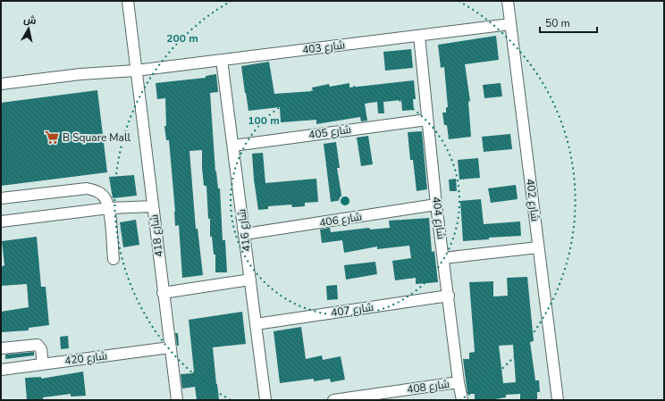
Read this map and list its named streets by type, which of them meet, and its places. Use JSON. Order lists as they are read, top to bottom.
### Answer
{
  "streets": {
    "street": [
      "شارع 403",
      "شارع 405",
      "شارع 402",
      "شارع 404",
      "شارع 406",
      "شارع 416",
      "شارع 418",
      "شارع 407",
      "شارع 420",
      "شارع 408"
    ]
  },
  "crossings": [
    ["شارع 403", "شارع 402"],
    ["شارع 403", "شارع 404"],
    ["شارع 403", "شارع 416"],
    ["شارع 403", "شارع 418"],
    ["شارع 405", "شارع 404"],
    ["شارع 405", "شارع 416"],
    ["شارع 404", "شارع 406"],
    ["شارع 404", "شارع 407"],
    ["شارع 404", "شارع 408"],
    ["شارع 406", "شارع 416"],
    ["شارع 416", "شارع 407"],
    ["شارع 418", "شارع 420"]
  ],
  "places": {
    "supermarket": ["B Square Mall"]
  },
  "scale_bar": "50 m",
  "north": "top",
  "rings": ["200 m", "100 m"]
}
